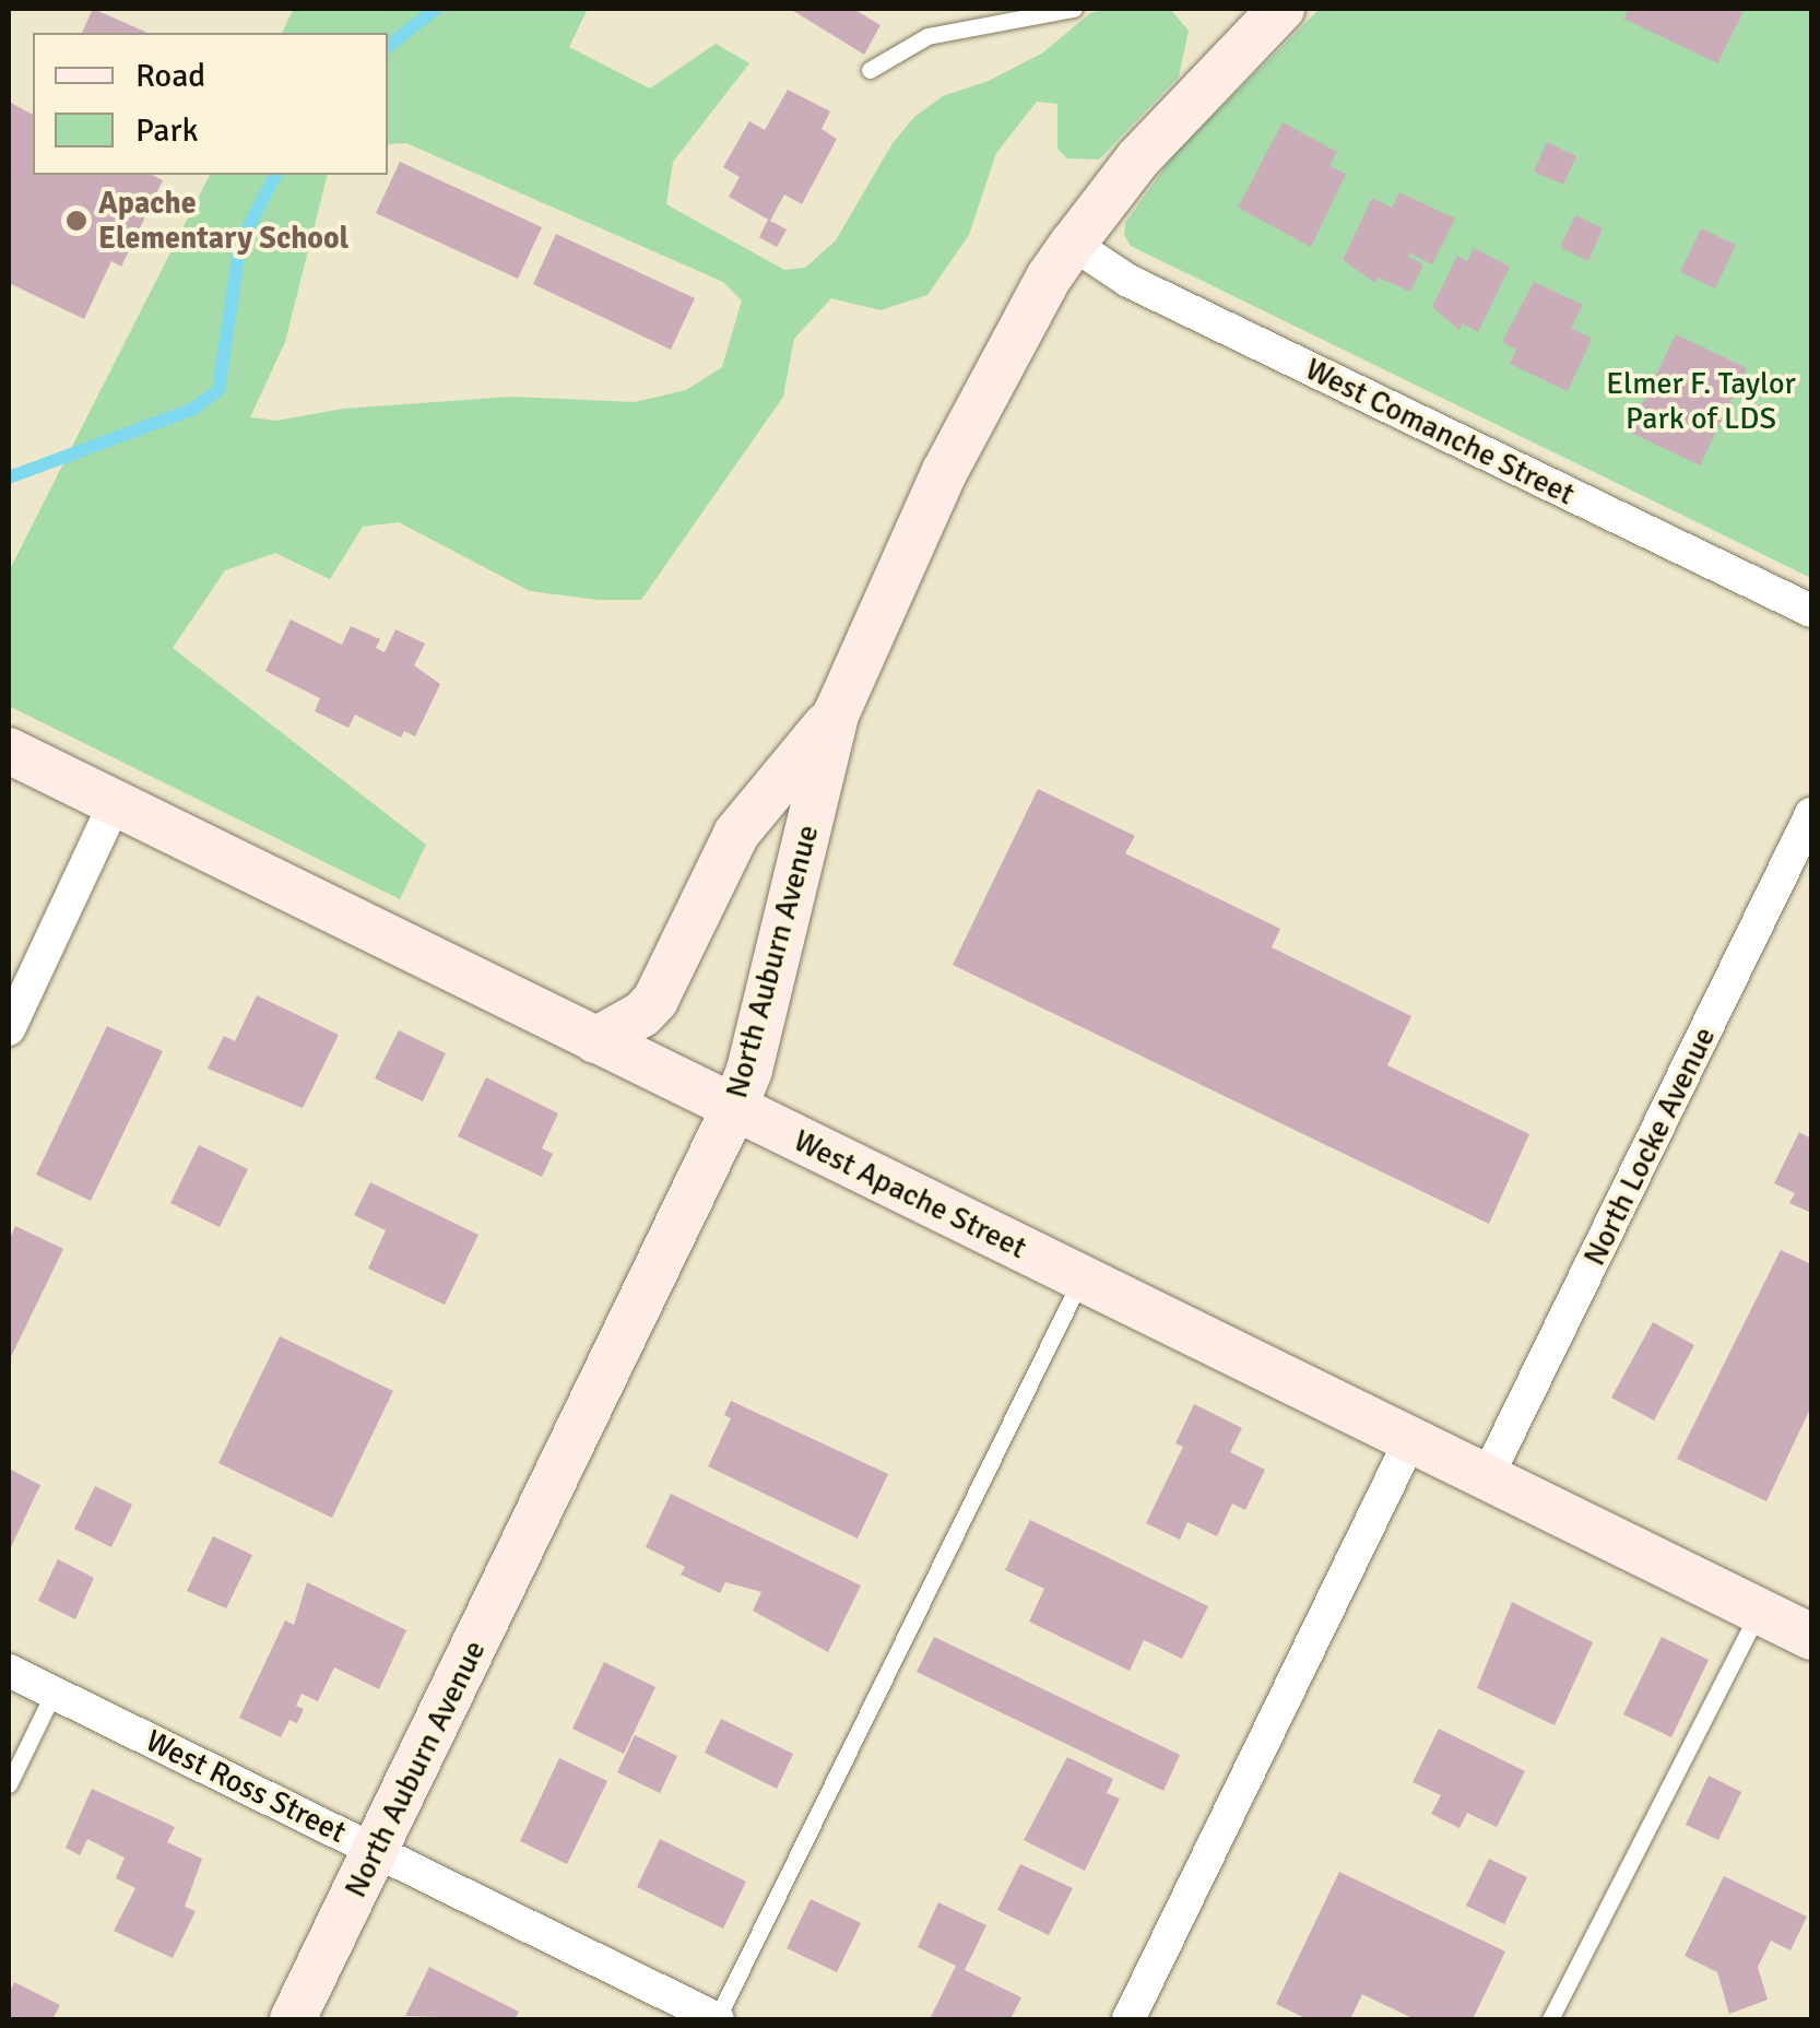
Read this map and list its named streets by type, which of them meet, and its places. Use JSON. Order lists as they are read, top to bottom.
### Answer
{
  "streets": {
    "main road": ["North Auburn Avenue", "West Apache Street"],
    "street": ["West Comanche Street", "North Locke Avenue", "West Ross Street"]
  },
  "crossings": [
    ["West Comanche Street", "North Auburn Avenue"],
    ["North Auburn Avenue", "West Apache Street"],
    ["North Auburn Avenue", "West Ross Street"],
    ["North Locke Avenue", "West Apache Street"]
  ],
  "parks": ["Elmer F. Taylor Park of LDS"],
  "places": ["Apache Elementary School"],
  "legend": ["Road", "Park"]
}
